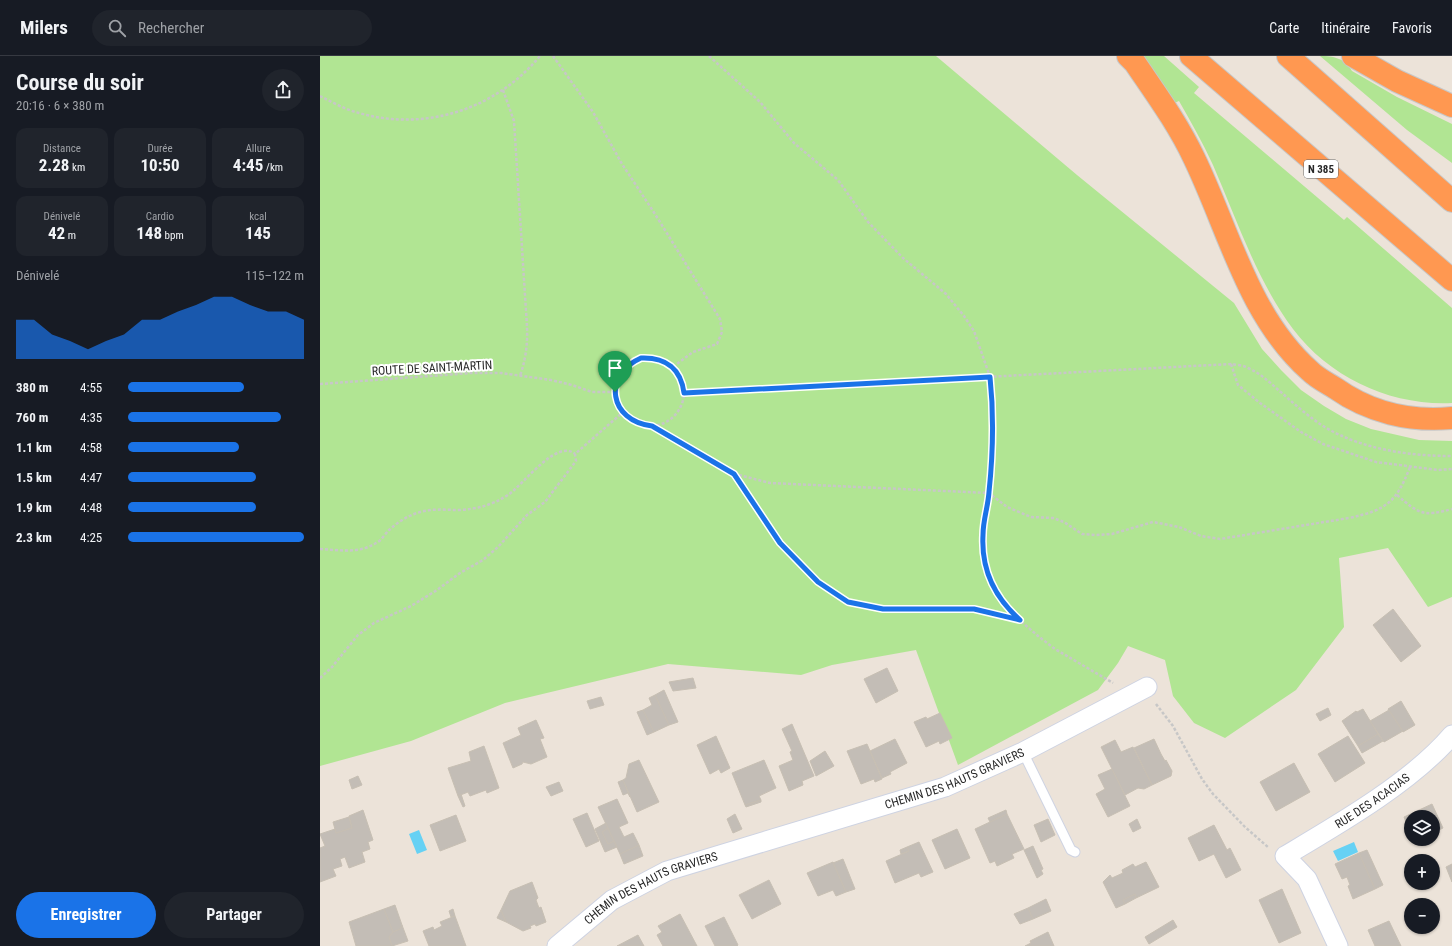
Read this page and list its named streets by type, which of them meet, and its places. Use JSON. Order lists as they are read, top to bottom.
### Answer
{
  "streets": {
    "highway": ["N 385"],
    "street": ["CHEMIN DES HAUTS GRAVIERS", "RUE DES ACACIAS"],
    "path": ["ROUTE DE SAINT-MARTIN"]
  },
  "page": {
    "header": "Milers",
    "search": "Rechercher",
    "nav": ["Carte", "Itinéraire", "Favoris"],
    "heading": ["Course du soir", "20:16 · 6 × 380 m"],
    "stats": [
      ["Distance", "2.28 km"],
      ["Durée", "10:50"],
      ["Allure", "4:45 /km"],
      ["Dénivelé", "42 m"],
      ["Cardio", "148 bpm"],
      ["kcal", "145"]
    ],
    "chart": ["Dénivelé", "115–122 m"],
    "list": [
      {
        "name": "380 m",
        "note": "4:55"
      },
      {
        "name": "760 m",
        "note": "4:35"
      },
      {
        "name": "1.1 km",
        "note": "4:58"
      },
      {
        "name": "1.5 km",
        "note": "4:47"
      },
      {
        "name": "1.9 km",
        "note": "4:48"
      },
      {
        "name": "2.3 km",
        "note": "4:25"
      }
    ],
    "map_buttons": ["+", "−"],
    "buttons": ["Enregistrer", "Partager"]
  }
}
